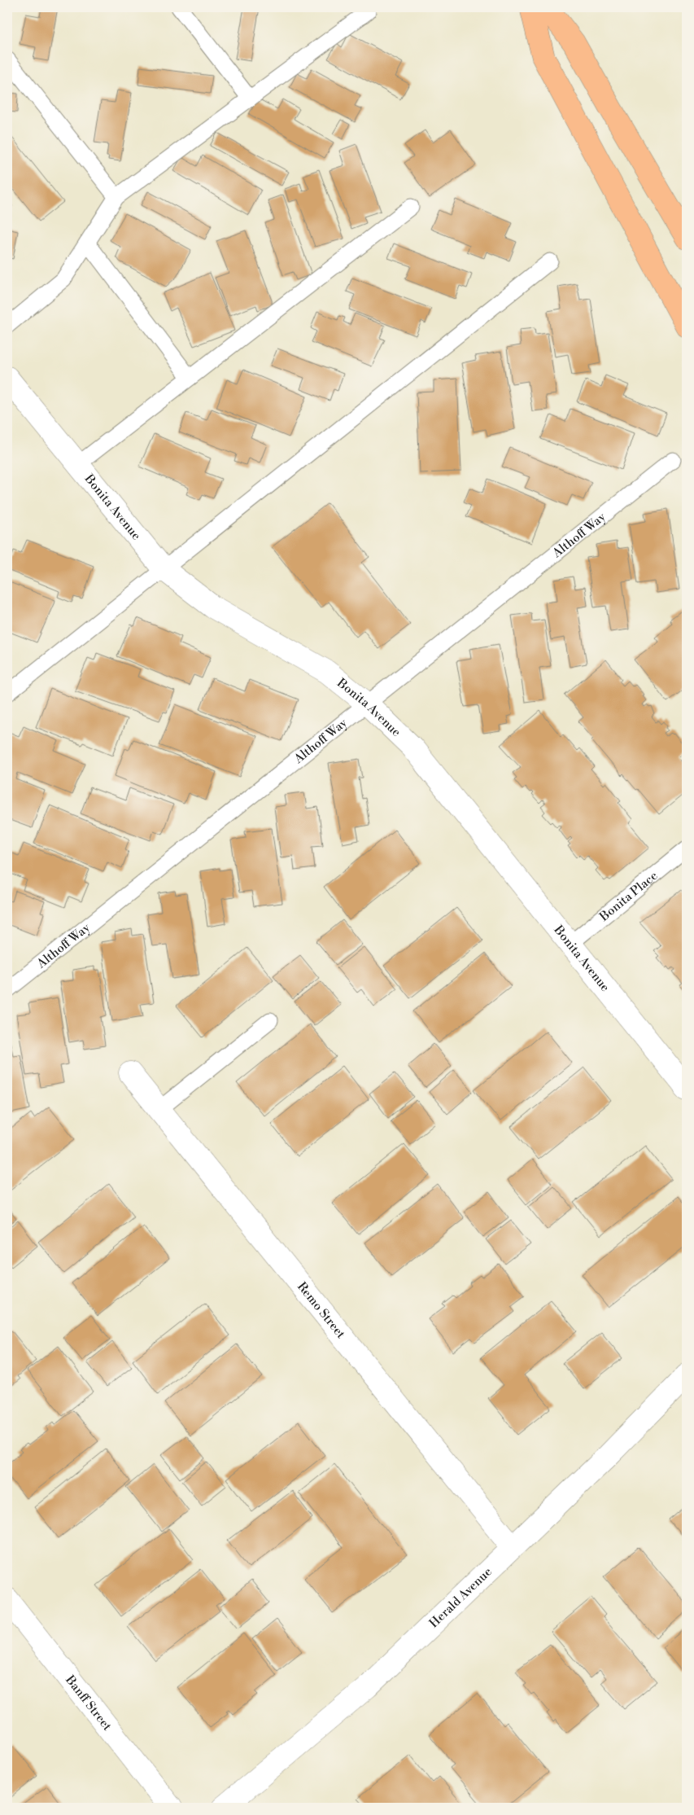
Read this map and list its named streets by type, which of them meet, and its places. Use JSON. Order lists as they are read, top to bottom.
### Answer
{
  "streets": {
    "street": [
      "Bonita Avenue",
      "Remo Street",
      "Herald Avenue",
      "Banff Street"
    ],
    "lane": ["Althoff Way", "Bonita Place"]
  },
  "crossings": [
    ["Bonita Avenue", "Althoff Way"],
    ["Bonita Avenue", "Bonita Place"],
    ["Remo Street", "Herald Avenue"]
  ]
}
